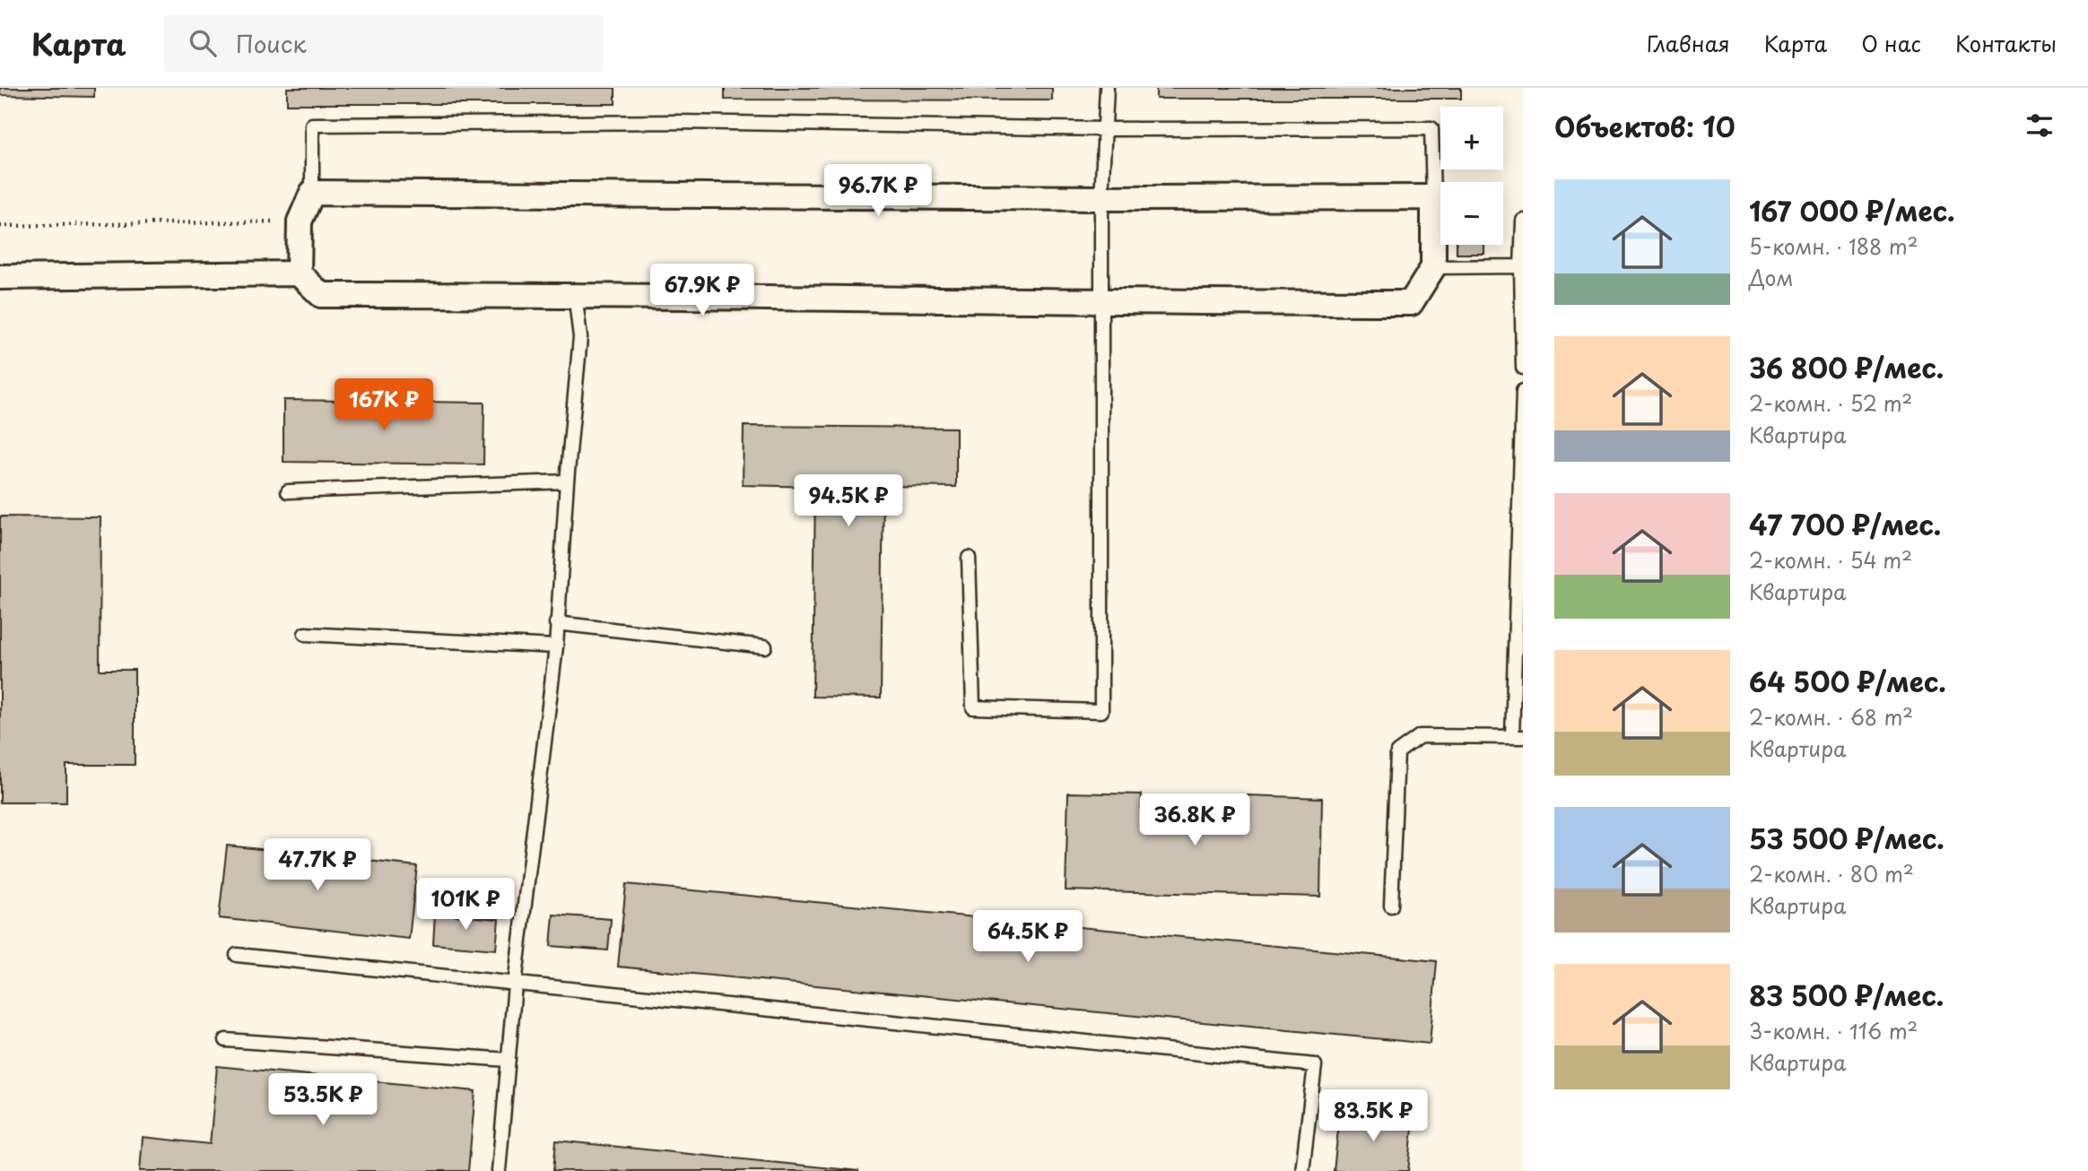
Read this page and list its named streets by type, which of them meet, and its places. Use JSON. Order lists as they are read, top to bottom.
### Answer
{
  "page": {
    "header": "Карта",
    "search": "Поиск",
    "nav": [
      "Главная",
      "Карта",
      "О нас",
      "Контакты"
    ],
    "heading": "Объектов: 10",
    "map_buttons": ["+", "−"],
    "list": [
      {
        "name": "167 000 ₽/мес.",
        "note": "5-комн. · 188 m² · Дом"
      },
      {
        "name": "36 800 ₽/мес.",
        "note": "2-комн. · 52 m² · Квартира"
      },
      {
        "name": "47 700 ₽/мес.",
        "note": "2-комн. · 54 m² · Квартира"
      },
      {
        "name": "64 500 ₽/мес.",
        "note": "2-комн. · 68 m² · Квартира"
      },
      {
        "name": "53 500 ₽/мес.",
        "note": "2-комн. · 80 m² · Квартира"
      },
      {
        "name": "83 500 ₽/мес.",
        "note": "3-комн. · 116 m² · Квартира"
      }
    ],
    "price": [
      "96.7K ₽",
      "67.9K ₽",
      "167K ₽",
      "94.5K ₽",
      "36.8K ₽",
      "47.7K ₽",
      "101K ₽",
      "64.5K ₽",
      "53.5K ₽",
      "83.5K ₽"
    ]
  }
}
